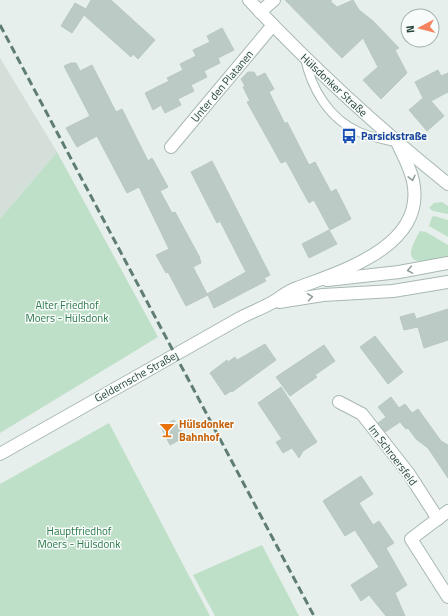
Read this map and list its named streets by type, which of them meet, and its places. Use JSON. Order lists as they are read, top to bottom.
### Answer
{
  "streets": {
    "street": [
      "Hülsdonker Straße",
      "Unter den Platanen",
      "Geldernsche Straße",
      "Im Schroersfeld"
    ]
  },
  "crossings": [
    ["Hülsdonker Straße", "Unter den Platanen"],
    ["Hülsdonker Straße", "Geldernsche Straße"]
  ],
  "parks": ["Alter Friedhof Moers - Hülsdonk", "Hauptfriedhof Moers - Hülsdonk"],
  "places": {
    "bus stop": ["Parsickstraße"],
    "bar": ["Hülsdonker Bahnhof"]
  },
  "north": "left"
}
